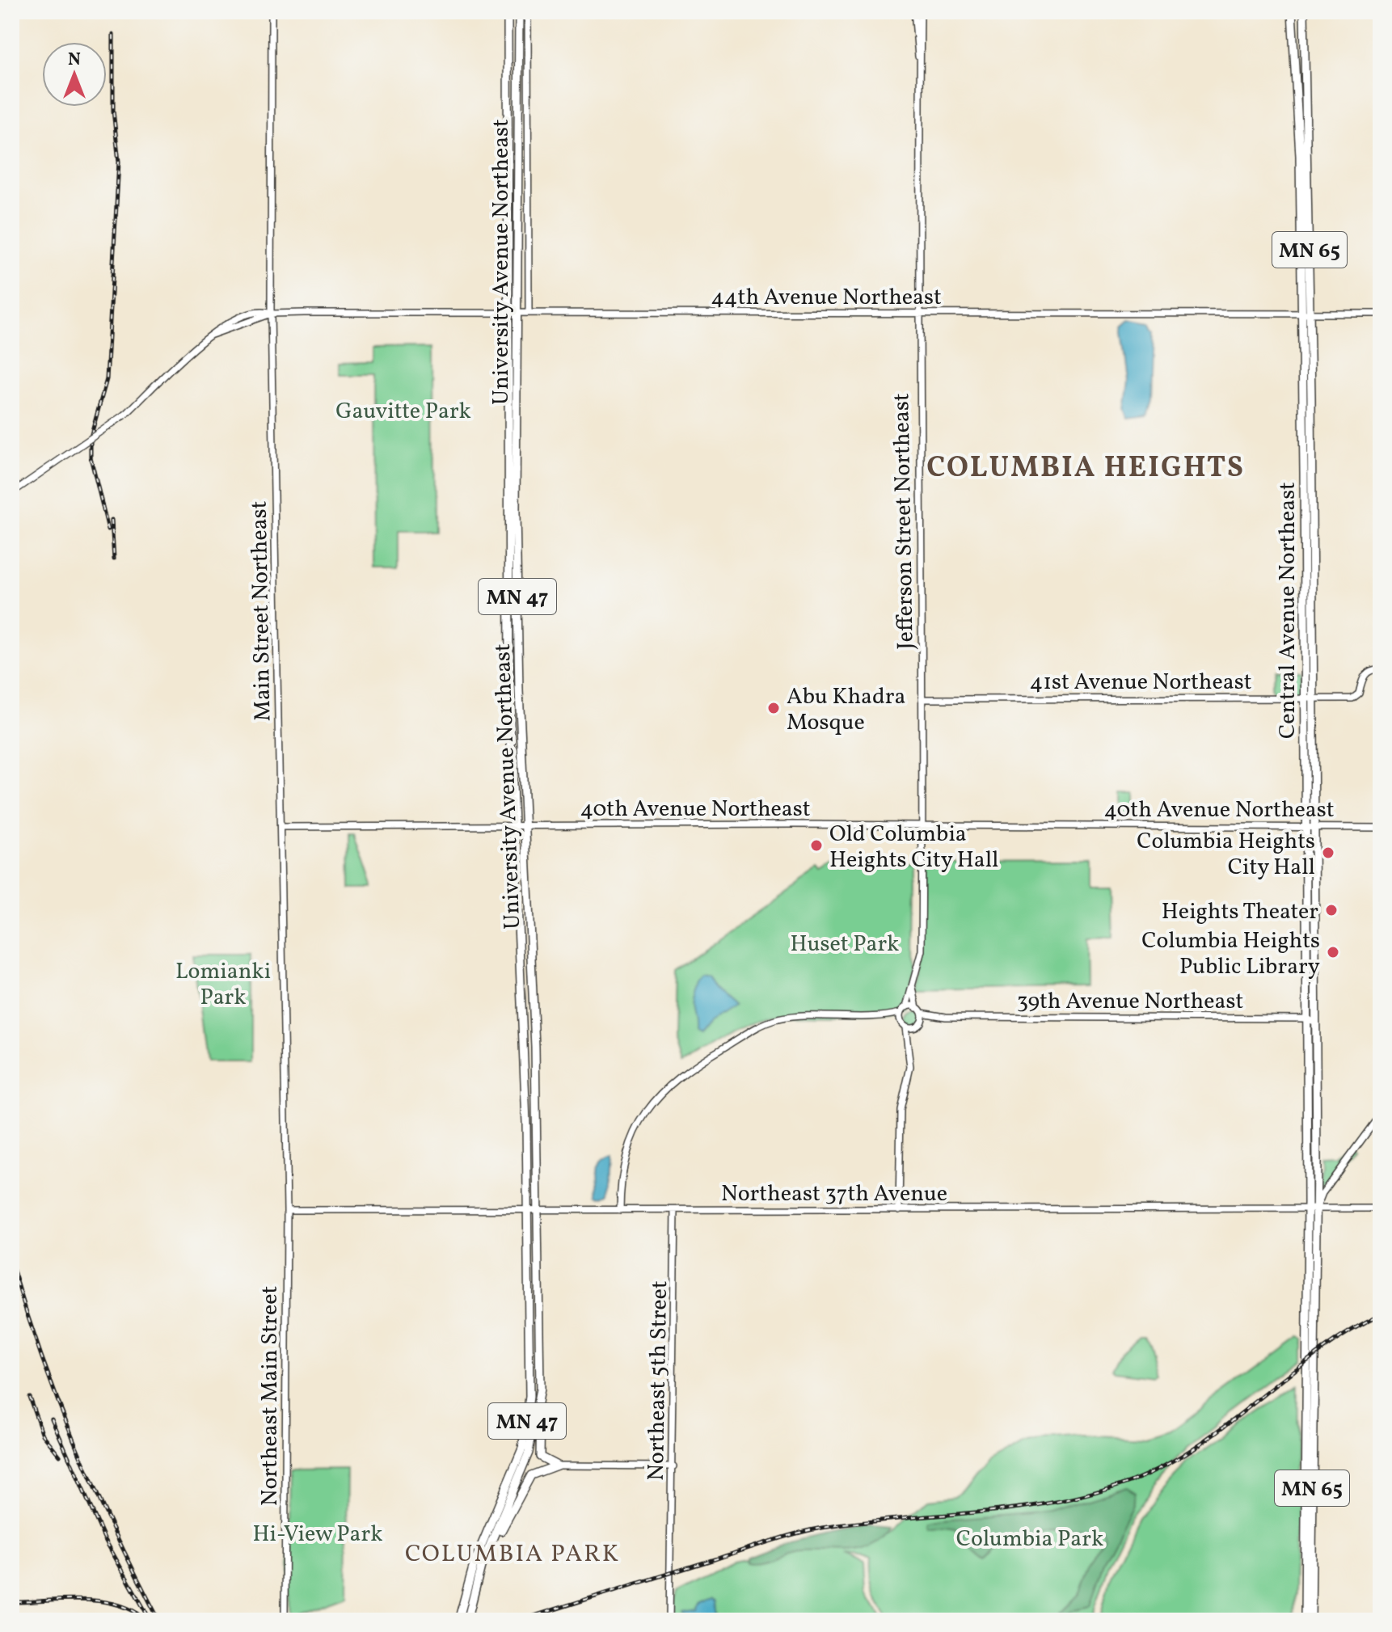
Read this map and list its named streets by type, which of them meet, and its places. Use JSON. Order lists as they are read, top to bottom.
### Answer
{
  "streets": {
    "main road": [
      "MN 65",
      "University Avenue Northeast",
      "MN 47",
      "Central Avenue Northeast"
    ],
    "street": [
      "44th Avenue Northeast",
      "Jefferson Street Northeast",
      "Main Street Northeast",
      "41st Avenue Northeast",
      "40th Avenue Northeast",
      "39th Avenue Northeast",
      "Northeast 37th Avenue",
      "Northeast 5th Street",
      "Northeast Main Street"
    ]
  },
  "crossings": [
    ["MN 65", "Central Avenue Northeast"],
    ["MN 65", "Northeast 37th Avenue"],
    ["University Avenue Northeast", "44th Avenue Northeast"],
    ["University Avenue Northeast", "MN 47"],
    ["University Avenue Northeast", "40th Avenue Northeast"],
    ["University Avenue Northeast", "Northeast 37th Avenue"],
    ["44th Avenue Northeast", "Jefferson Street Northeast"],
    ["44th Avenue Northeast", "Central Avenue Northeast"],
    ["44th Avenue Northeast", "Main Street Northeast"],
    ["Jefferson Street Northeast", "41st Avenue Northeast"],
    ["Jefferson Street Northeast", "40th Avenue Northeast"],
    ["Jefferson Street Northeast", "39th Avenue Northeast"],
    ["MN 47", "Northeast 37th Avenue"],
    ["Central Avenue Northeast", "41st Avenue Northeast"],
    ["Central Avenue Northeast", "40th Avenue Northeast"],
    ["Central Avenue Northeast", "39th Avenue Northeast"],
    ["Central Avenue Northeast", "Northeast 37th Avenue"],
    ["Main Street Northeast", "40th Avenue Northeast"],
    ["Main Street Northeast", "Northeast 37th Avenue"],
    ["Main Street Northeast", "Northeast Main Street"],
    ["Northeast 37th Avenue", "Northeast 5th Street"],
    ["Northeast 37th Avenue", "Northeast Main Street"]
  ],
  "districts": ["COLUMBIA HEIGHTS", "COLUMBIA PARK"],
  "parks": [
    "Gauvitte Park",
    "Huset Park",
    "Lomianki Park",
    "Hi-View Park",
    "Columbia Park"
  ],
  "places": [
    "Abu Khadra Mosque",
    "Old Columbia Heights City Hall",
    "Columbia Heights City Hall",
    "Heights Theater",
    "Columbia Heights Public Library"
  ],
  "north": "top"
}
